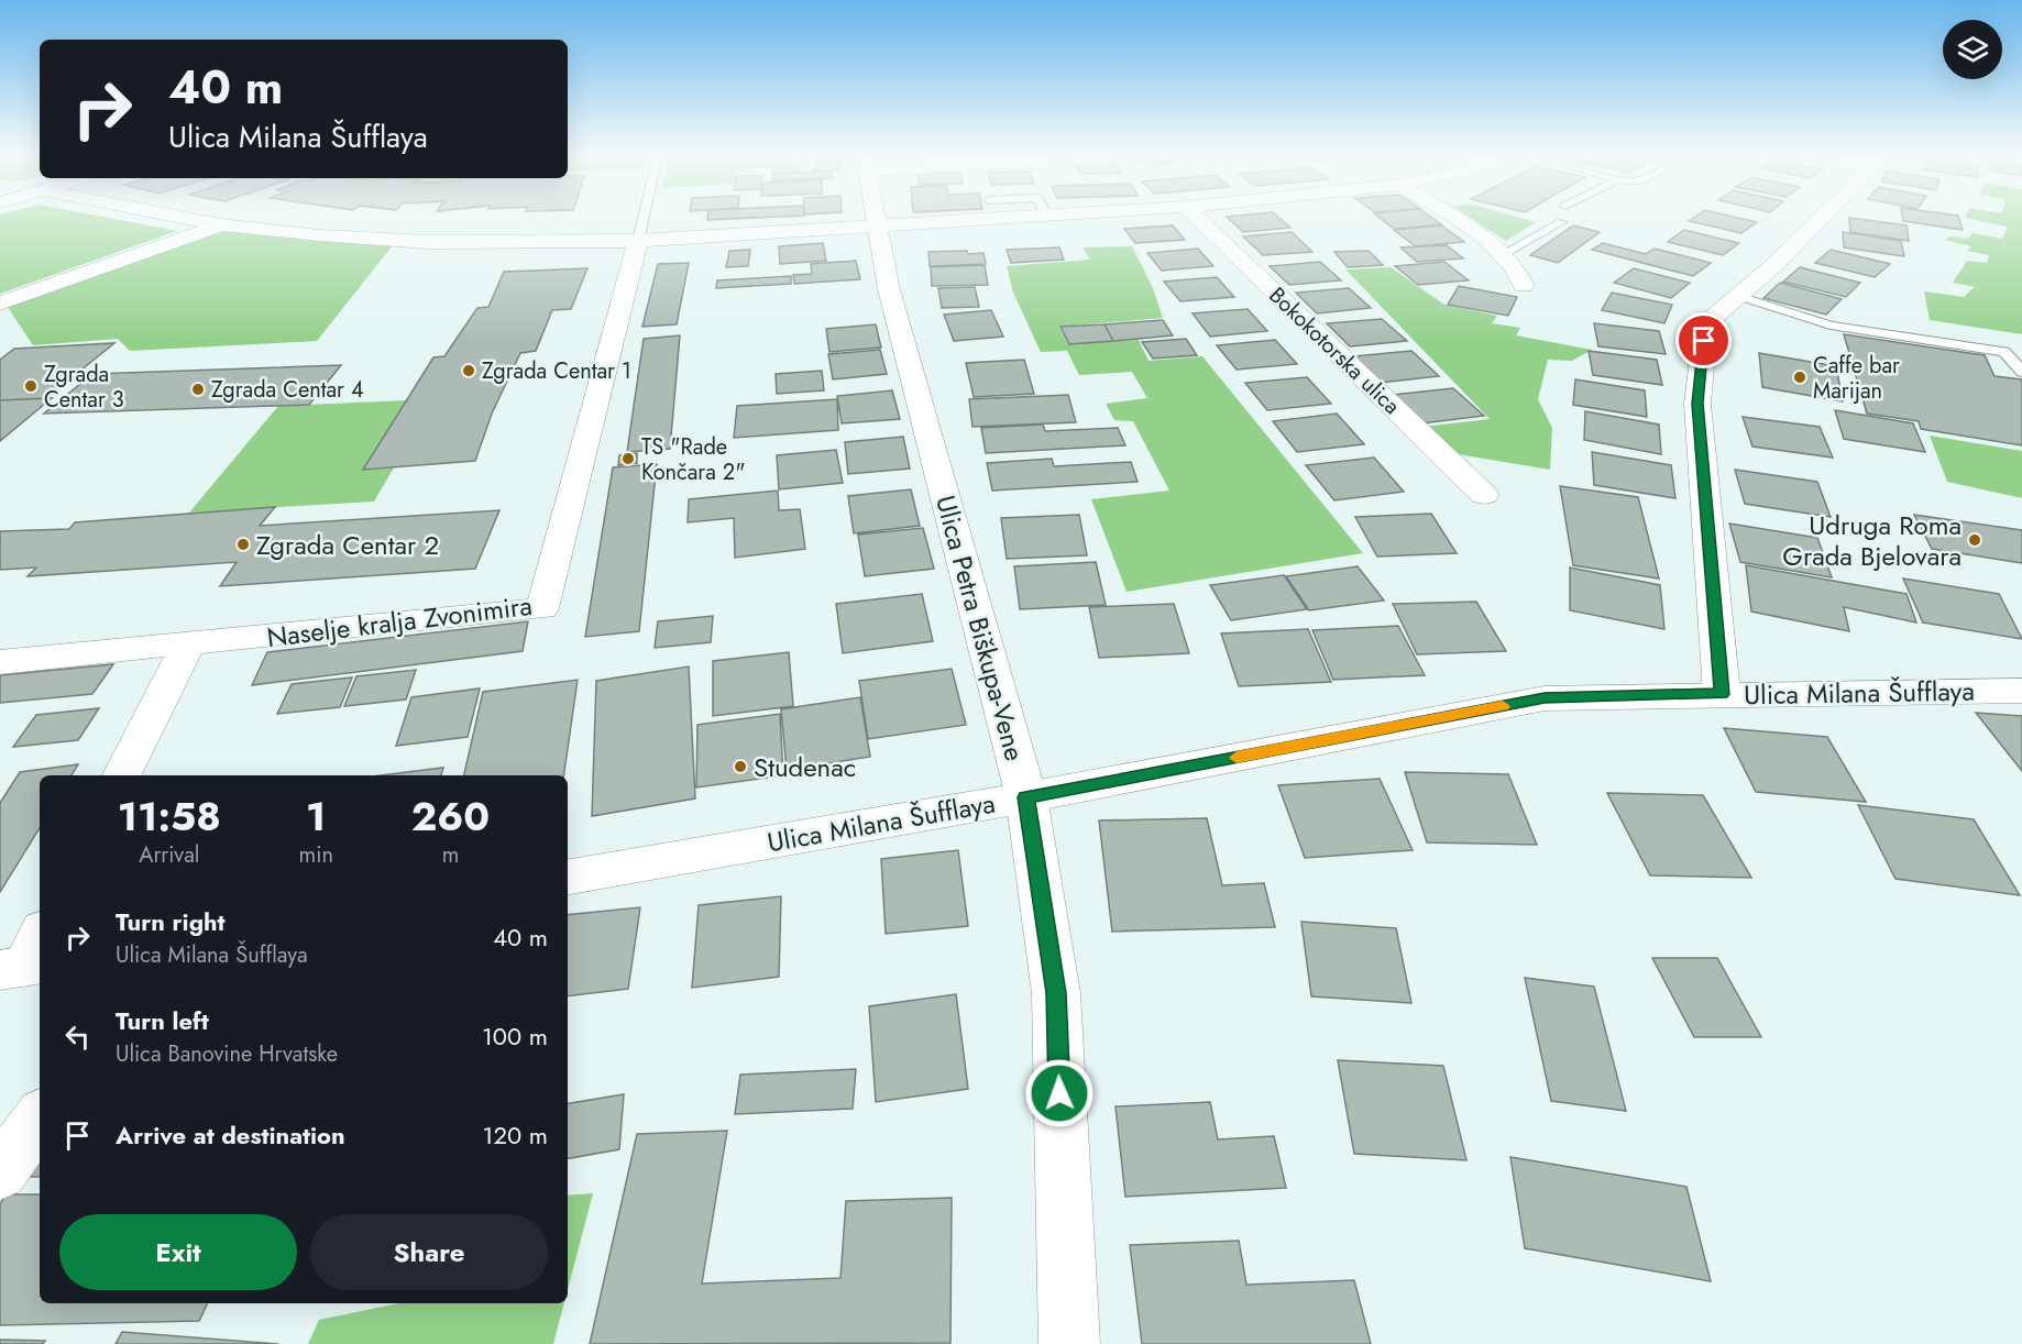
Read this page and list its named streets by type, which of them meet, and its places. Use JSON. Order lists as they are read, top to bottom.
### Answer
{
  "streets": {
    "street": [
      "Bokokotorska ulica",
      "Naselje kralja Zvonimira",
      "Ulica Petra Biškupa-Vene",
      "Ulica Milana Šufflaya"
    ]
  },
  "crossings": [
    ["Ulica Petra Biškupa-Vene", "Ulica Milana Šufflaya"]
  ],
  "places": [
    "Zgrada Centar 1",
    "Caffe bar Marijan",
    "Zgrada Centar 3",
    "Zgrada Centar 4",
    "TS \"Rade Končara 2\"",
    "Udruga Roma Grada Bjelovara",
    "Zgrada Centar 2",
    "Studenac"
  ],
  "page": {
    "turn": ["40 m", "Ulica Milana Šufflaya"],
    "eta": [
      "11:58",
      "Arrival",
      "1",
      "min",
      "260",
      "m"
    ],
    "list": [
      {
        "name": "Turn right",
        "note": "Ulica Milana Šufflaya",
        "value": "40 m"
      },
      {
        "name": "Turn left",
        "note": "Ulica Banovine Hrvatske",
        "value": "100 m"
      },
      {
        "name": "Arrive at destination",
        "value": "120 m"
      }
    ],
    "buttons": ["Exit", "Share"]
  }
}
